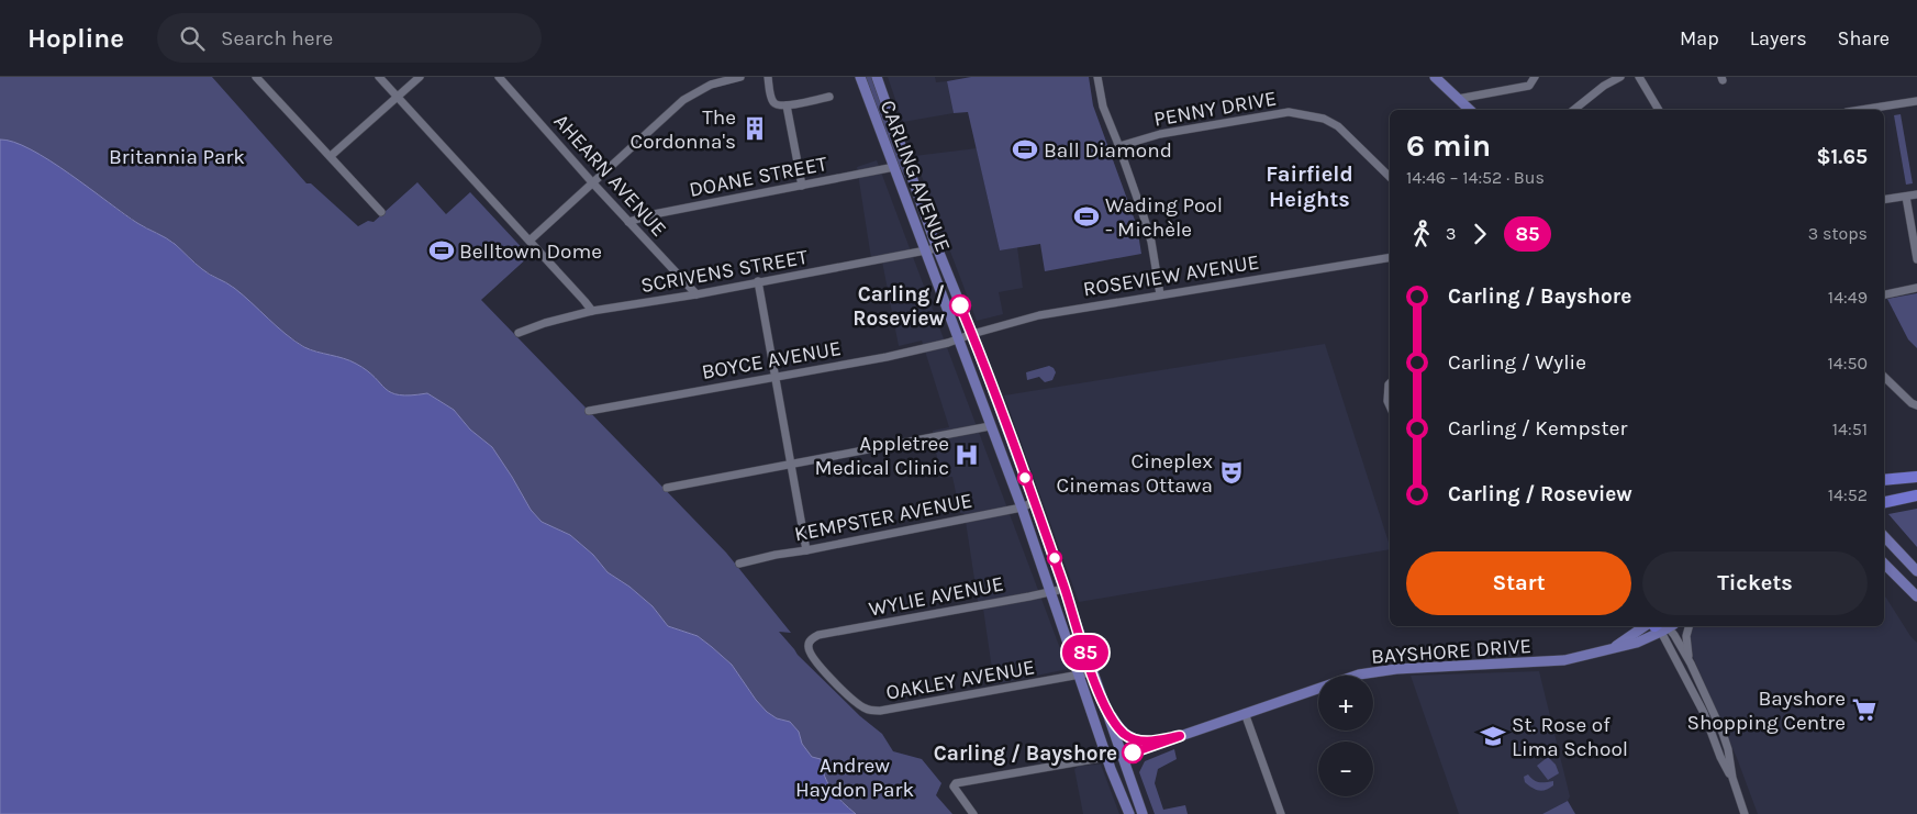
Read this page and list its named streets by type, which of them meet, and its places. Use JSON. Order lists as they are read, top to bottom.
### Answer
{
  "streets": {
    "main road": ["CARLING AVENUE", "BAYSHORE DRIVE"],
    "street": [
      "PENNY DRIVE",
      "AHEARN AVENUE",
      "DOANE STREET",
      "SCRIVENS STREET",
      "ROSEVIEW AVENUE",
      "BOYCE AVENUE",
      "KEMPSTER AVENUE",
      "WYLIE AVENUE",
      "OAKLEY AVENUE"
    ]
  },
  "crossings": [
    ["AHEARN AVENUE", "DOANE STREET"],
    ["AHEARN AVENUE", "SCRIVENS STREET"],
    ["DOANE STREET", "CARLING AVENUE"],
    ["CARLING AVENUE", "SCRIVENS STREET"],
    ["CARLING AVENUE", "ROSEVIEW AVENUE"],
    ["CARLING AVENUE", "BOYCE AVENUE"],
    ["CARLING AVENUE", "KEMPSTER AVENUE"],
    ["CARLING AVENUE", "WYLIE AVENUE"],
    ["CARLING AVENUE", "BAYSHORE DRIVE"],
    ["CARLING AVENUE", "OAKLEY AVENUE"],
    ["ROSEVIEW AVENUE", "BOYCE AVENUE"],
    ["WYLIE AVENUE", "OAKLEY AVENUE"]
  ],
  "districts": ["Fairfield Heights"],
  "parks": ["Britannia Park", "Andrew Haydon Park"],
  "places": {
    "building": ["The Cordonna's"],
    "sports": ["Ball Diamond", "Wading Pool - Michèle", "Belltown Dome"],
    "other": ["Carling / Roseview", "Carling / Bayshore"],
    "hospital": ["Appletree Medical Clinic"],
    "theatre": ["Cineplex Cinemas Ottawa"],
    "supermarket": ["Bayshore Shopping Centre"],
    "school or university": ["St. Rose of Lima School"]
  },
  "lines": ["bus line 85"],
  "page": {
    "header": "Hopline",
    "search": "Search here",
    "nav": ["Map", "Layers", "Share"],
    "on_map": "85",
    "heading": ["6 min", "14:46 – 14:52 · Bus", "$1.65"],
    "legs": ["3", "85", "3 stops"],
    "list": [
      {
        "name": "Carling / Bayshore",
        "value": "14:49"
      },
      {
        "name": "Carling / Wylie",
        "value": "14:50"
      },
      {
        "name": "Carling / Kempster",
        "value": "14:51"
      },
      {
        "name": "Carling / Roseview",
        "value": "14:52"
      }
    ],
    "buttons": ["Start", "Tickets"],
    "map_buttons": ["+", "−"]
  }
}
